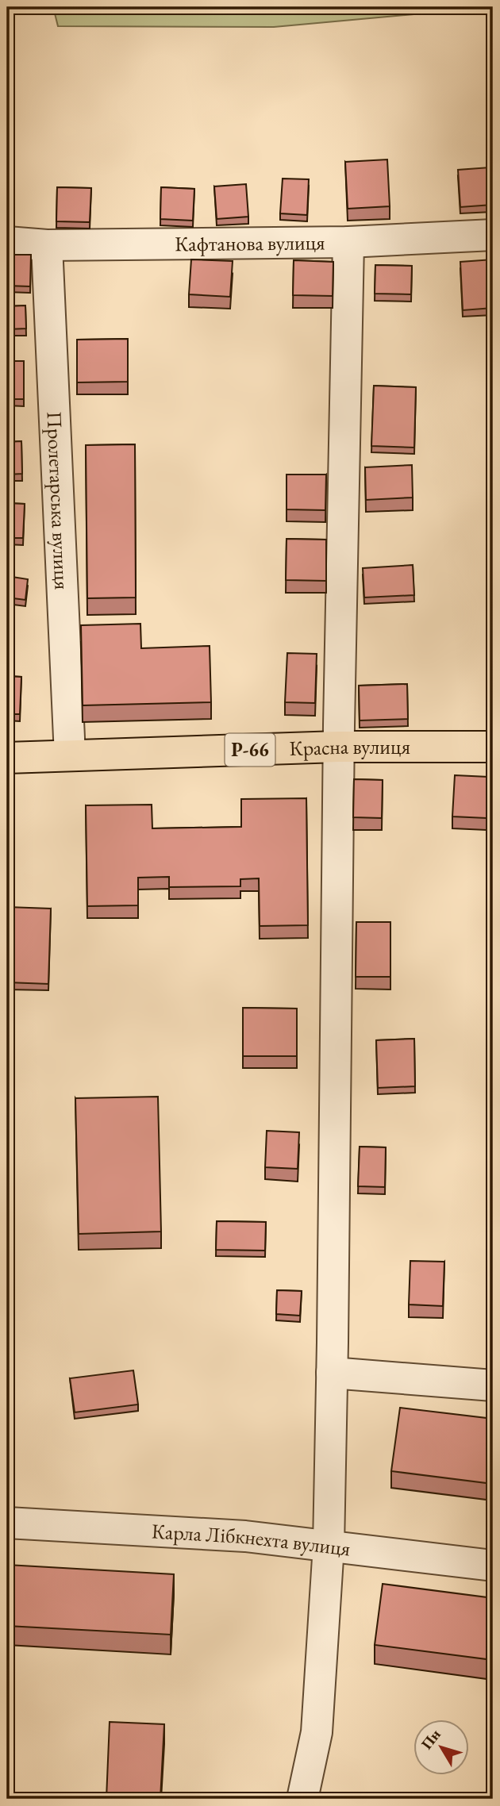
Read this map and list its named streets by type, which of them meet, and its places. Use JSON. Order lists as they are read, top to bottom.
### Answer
{
  "streets": {
    "main road": ["Красна вулиця", "Р-66"],
    "street": ["Кафтанова вулиця", "Пролетарська вулиця", "Карла Лібкнехта вулиця"]
  },
  "crossings": [
    ["Кафтанова вулиця", "Пролетарська вулиця"],
    ["Пролетарська вулиця", "Красна вулиця"]
  ],
  "north": "top left"
}
